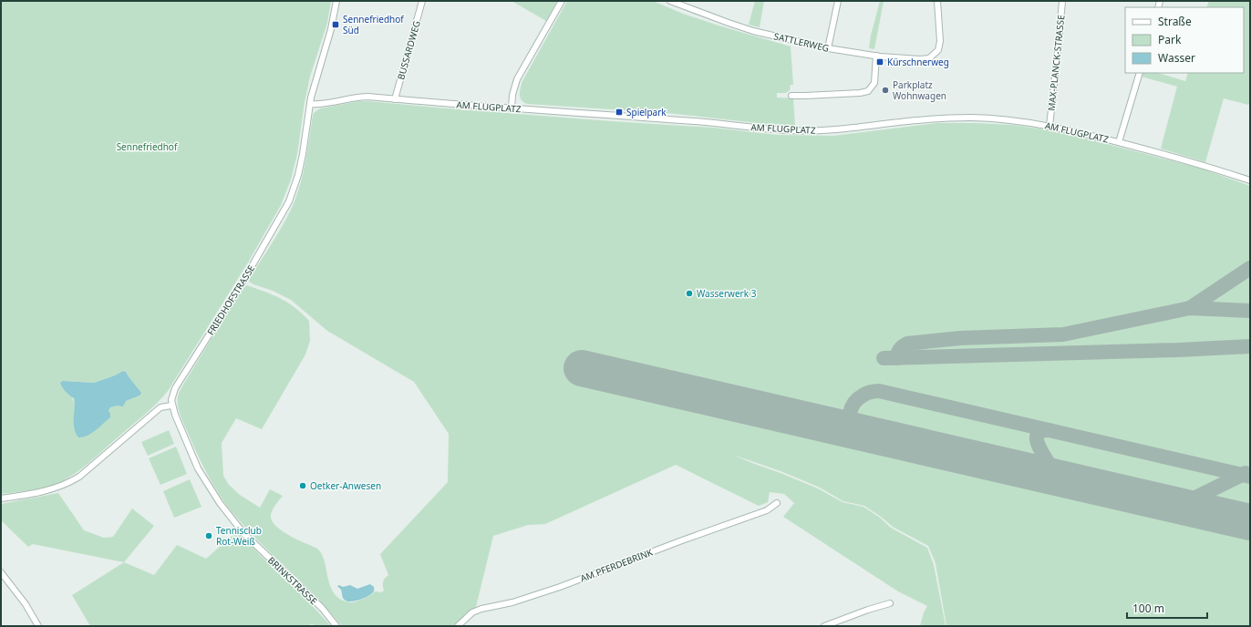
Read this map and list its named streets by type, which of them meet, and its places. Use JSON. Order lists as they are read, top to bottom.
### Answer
{
  "streets": {
    "street": [
      "SATTLERWEG",
      "BUSSARDWEG",
      "MAX-PLANCK-STRASSE",
      "AM FLUGPLATZ",
      "FRIEDHOFSTRASSE",
      "AM PFERDEBRINK",
      "BRINKSTRASSE"
    ]
  },
  "crossings": [
    ["BUSSARDWEG", "AM FLUGPLATZ"],
    ["MAX-PLANCK-STRASSE", "AM FLUGPLATZ"],
    ["AM FLUGPLATZ", "FRIEDHOFSTRASSE"],
    ["FRIEDHOFSTRASSE", "BRINKSTRASSE"]
  ],
  "parks": ["Sennefriedhof"],
  "places": {
    "transit": ["Sennefriedhof Süd", "Kürschnerweg", "Spielpark"],
    "other": [
      "Parkplatz Wohnwagen",
      "Wasserwerk 3",
      "Oetker-Anwesen",
      "Tennisclub Rot-Weiß"
    ]
  },
  "legend": ["Straße", "Park", "Wasser"],
  "scale_bar": "100 m"
}
